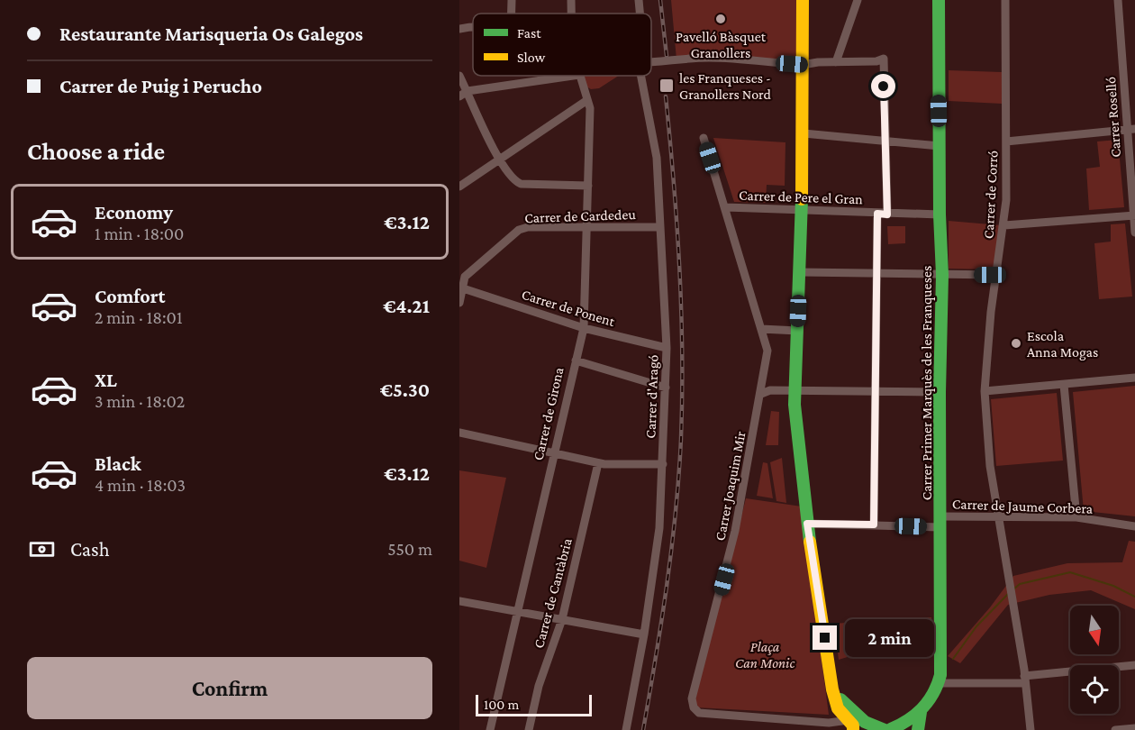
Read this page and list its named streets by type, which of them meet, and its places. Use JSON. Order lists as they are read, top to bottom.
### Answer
{
  "streets": {
    "street": [
      "Carrer Roselló",
      "Carrer de Corró",
      "Carrer de Pere el Gran",
      "Carrer de Cardedeu",
      "Carrer de Ponent",
      "Carrer Primer Marquès de les Franqueses",
      "Carrer d'Aragó",
      "Carrer de Girona",
      "Carrer Joaquim Mir",
      "Carrer de Jaume Corbera",
      "Carrer de Cantàbria"
    ]
  },
  "crossings": [
    ["Carrer de Corró", "Carrer de Jaume Corbera"],
    ["Carrer de Pere el Gran", "Carrer Primer Marquès de les Franqueses"],
    ["Carrer de Pere el Gran", "Carrer Joaquim Mir"],
    ["Carrer de Cardedeu", "Carrer de Ponent"],
    ["Carrer de Cardedeu", "Carrer d'Aragó"],
    ["Carrer de Cardedeu", "Carrer de Girona"],
    ["Carrer de Ponent", "Carrer d'Aragó"],
    ["Carrer de Ponent", "Carrer de Girona"],
    ["Carrer Primer Marquès de les Franqueses", "Carrer de Jaume Corbera"]
  ],
  "parks": ["Plaça Can Monic"],
  "places": {
    "other": ["Pavelló Bàsquet Granollers", "Escola Anna Mogas"],
    "transit": ["les Franqueses - Granollers Nord"]
  },
  "legend": ["Fast", "Slow"],
  "scale_bar": "100 m",
  "north": "bottom",
  "page": {
    "banner": ["Restaurante Marisqueria Os Galegos", "Carrer de Puig i Perucho"],
    "heading": "Choose a ride",
    "list": [
      {
        "name": "Economy",
        "note": "1 min · 18:00",
        "value": "€3.12"
      },
      {
        "name": "Comfort",
        "note": "2 min · 18:01",
        "value": "€4.21"
      },
      {
        "name": "XL",
        "note": "3 min · 18:02",
        "value": "€5.30"
      },
      {
        "name": "Black",
        "note": "4 min · 18:03",
        "value": "€3.12"
      }
    ],
    "pay": ["Cash", "550 m"],
    "bubble": "2 min",
    "buttons": "Confirm",
    "scale": "100 m"
  }
}
